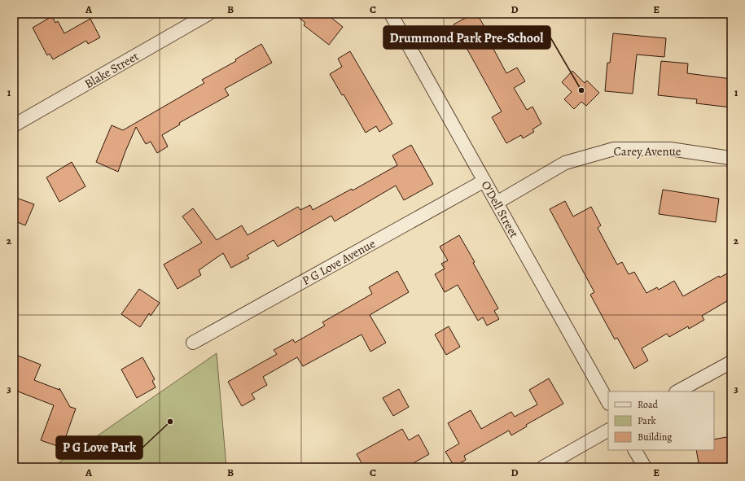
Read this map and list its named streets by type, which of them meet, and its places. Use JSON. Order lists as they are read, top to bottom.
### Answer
{
  "streets": {
    "street": [
      "Blake Street",
      "Carey Avenue",
      "O'Dell Street",
      "P G Love Avenue"
    ]
  },
  "crossings": [
    ["Carey Avenue", "O'Dell Street"],
    ["O'Dell Street", "P G Love Avenue"]
  ],
  "places": ["Drummond Park Pre-School", "P G Love Park"],
  "legend": ["Road", "Park", "Building"],
  "grid": {
    "columns": [
      "A",
      "B",
      "C",
      "D",
      "E"
    ],
    "rows": ["1", "2", "3"]
  }
}
